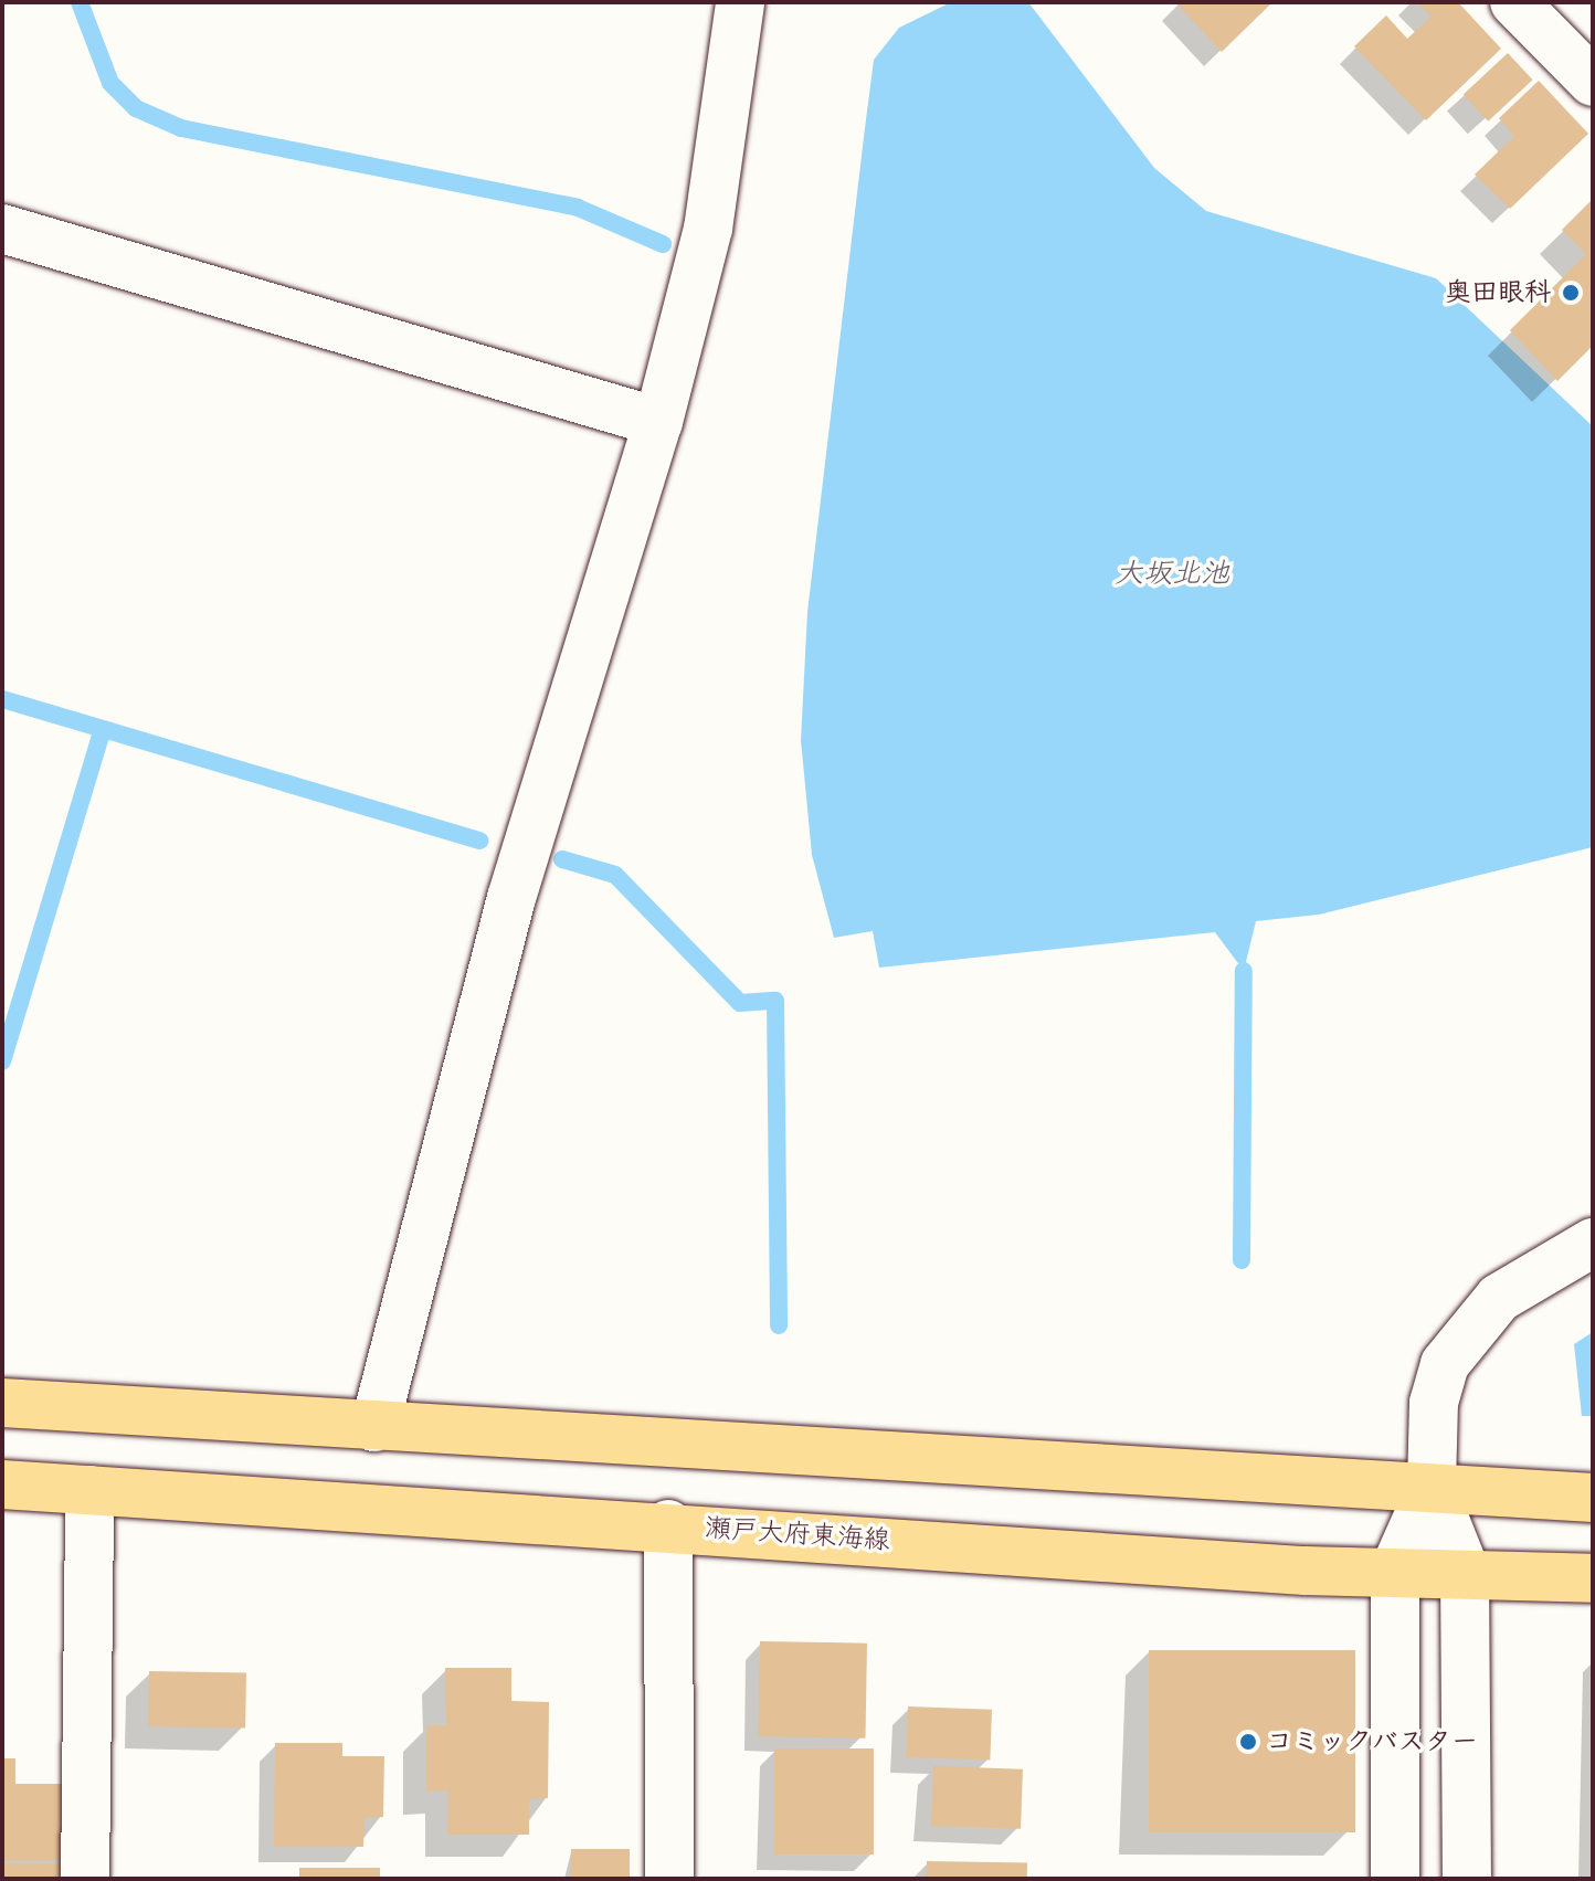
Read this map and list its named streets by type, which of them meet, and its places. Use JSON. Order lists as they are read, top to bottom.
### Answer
{
  "streets": {
    "main road": ["瀬戸大府東海線"]
  },
  "water": ["大坂北池"],
  "places": ["奥田眼科", "コミックバスター"]
}
